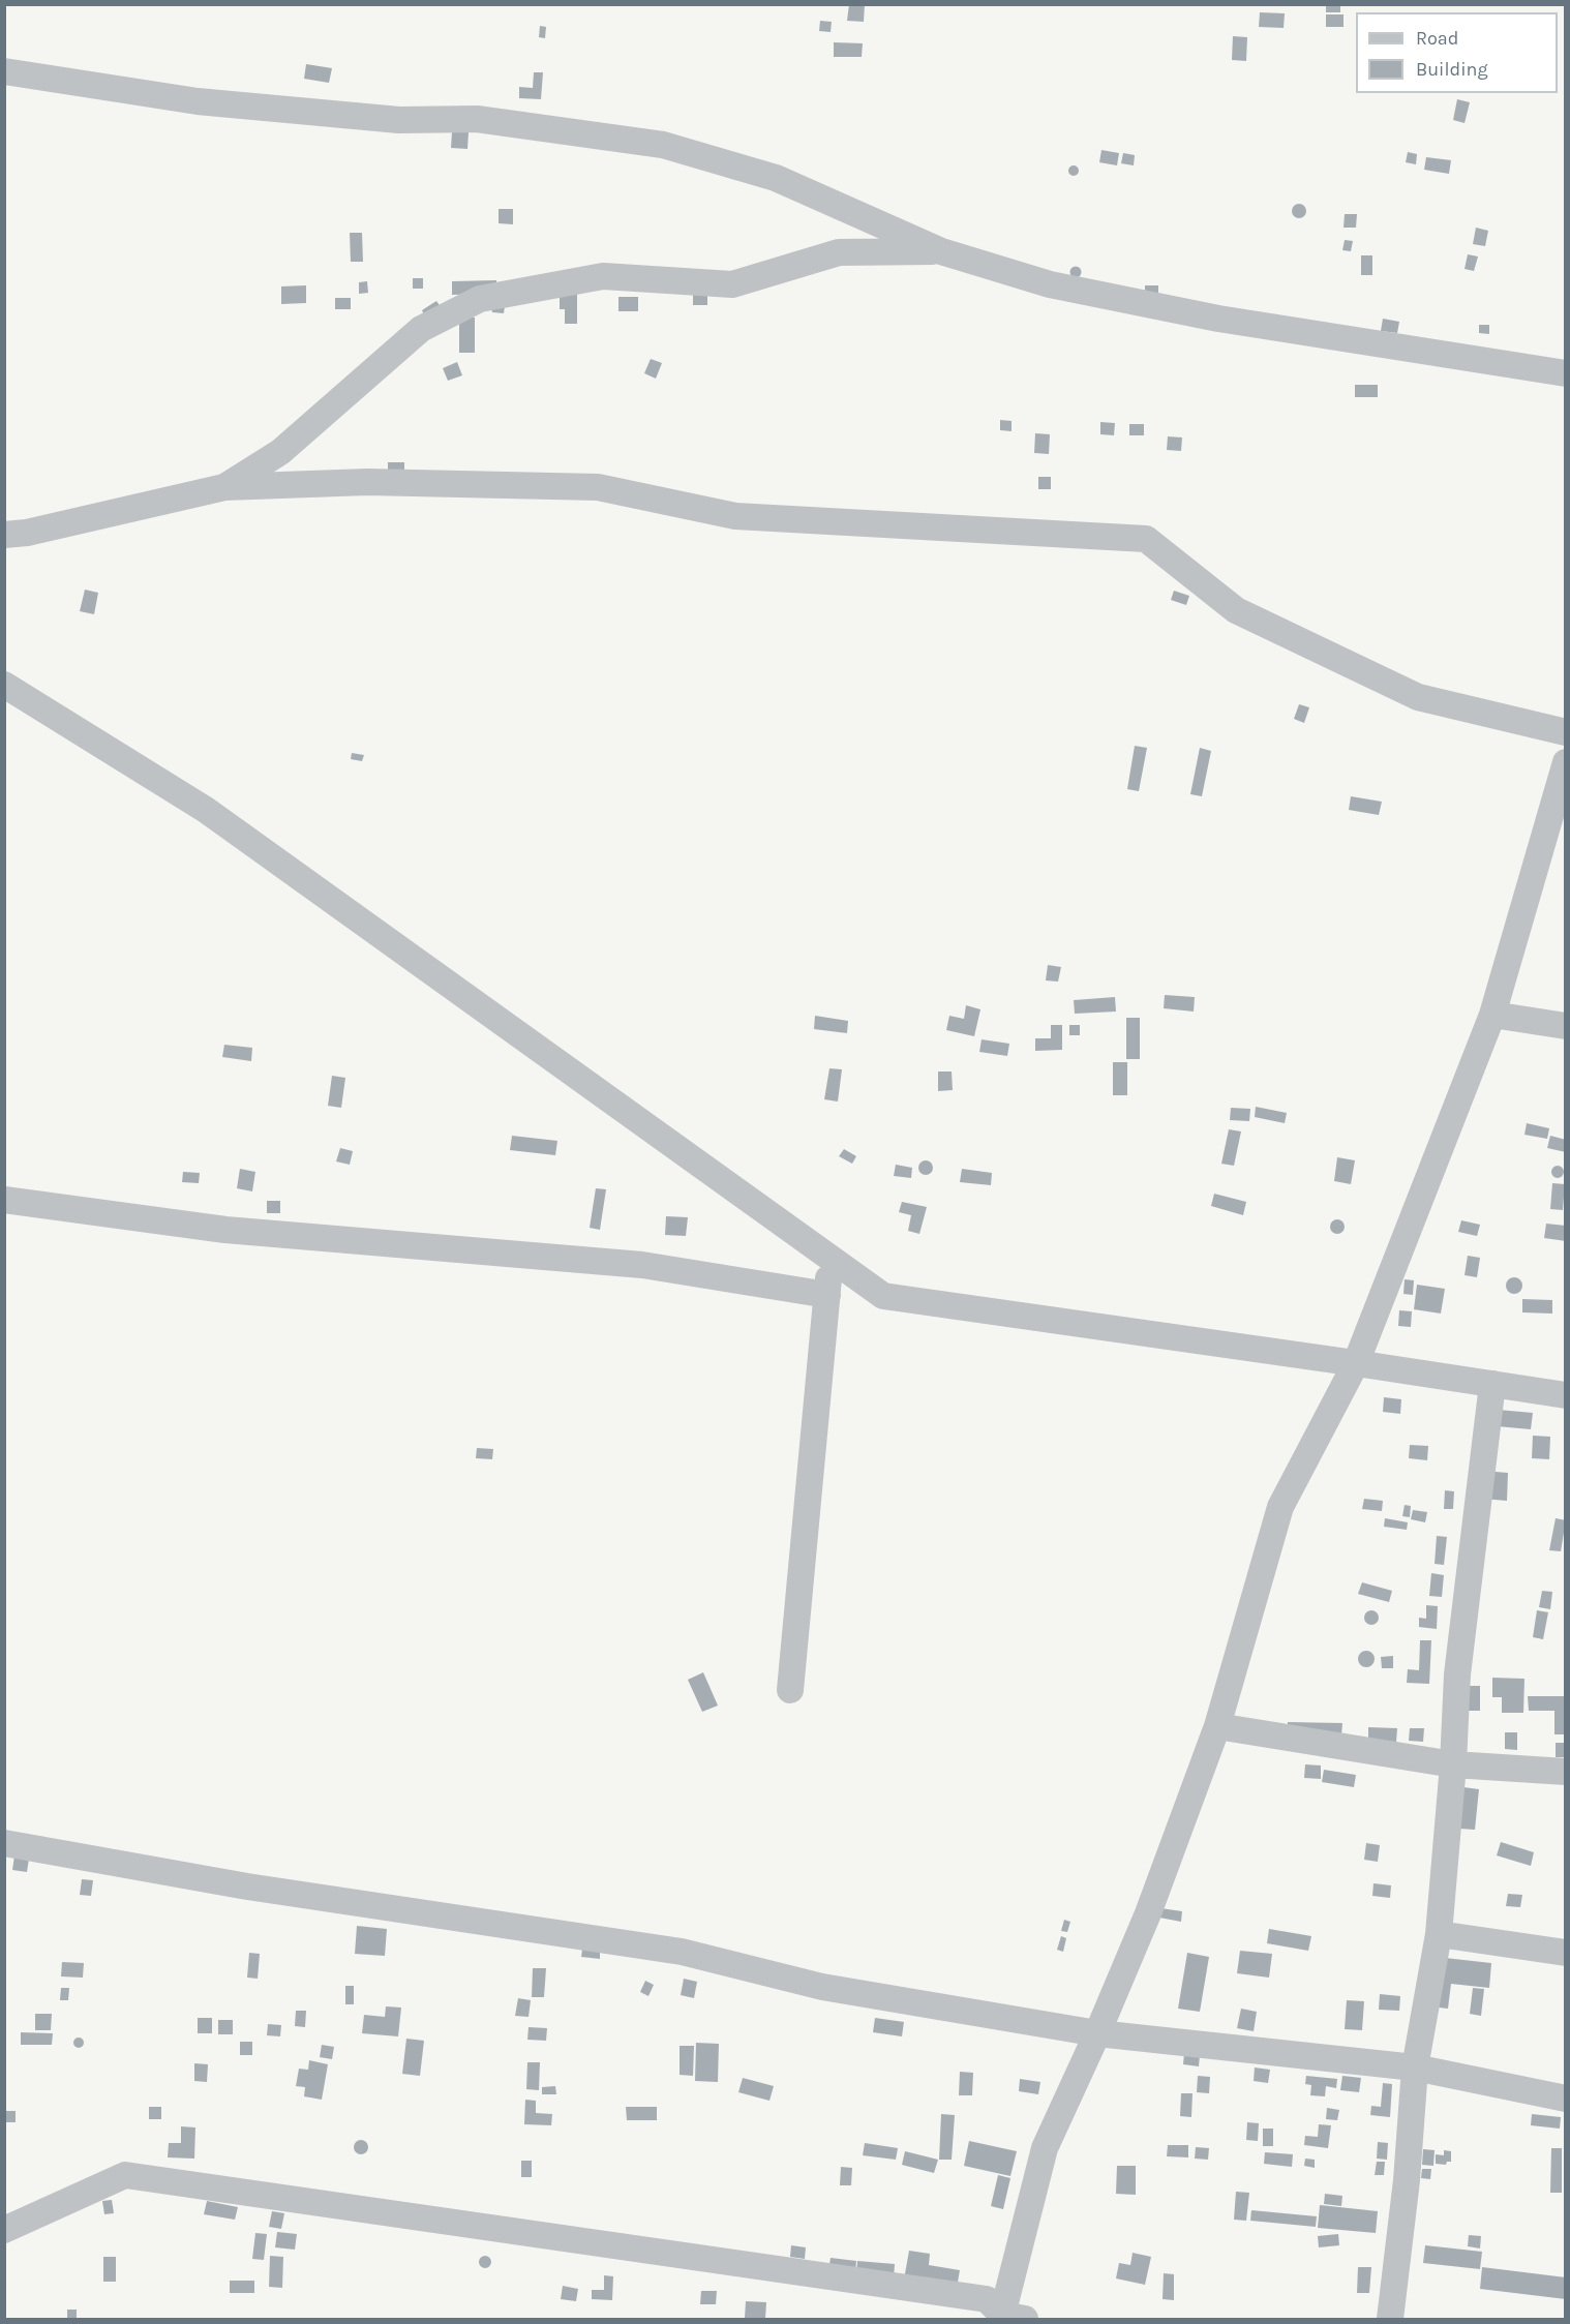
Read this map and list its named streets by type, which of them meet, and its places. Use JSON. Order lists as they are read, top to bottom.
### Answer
{
  "legend": ["Road", "Building"]
}
